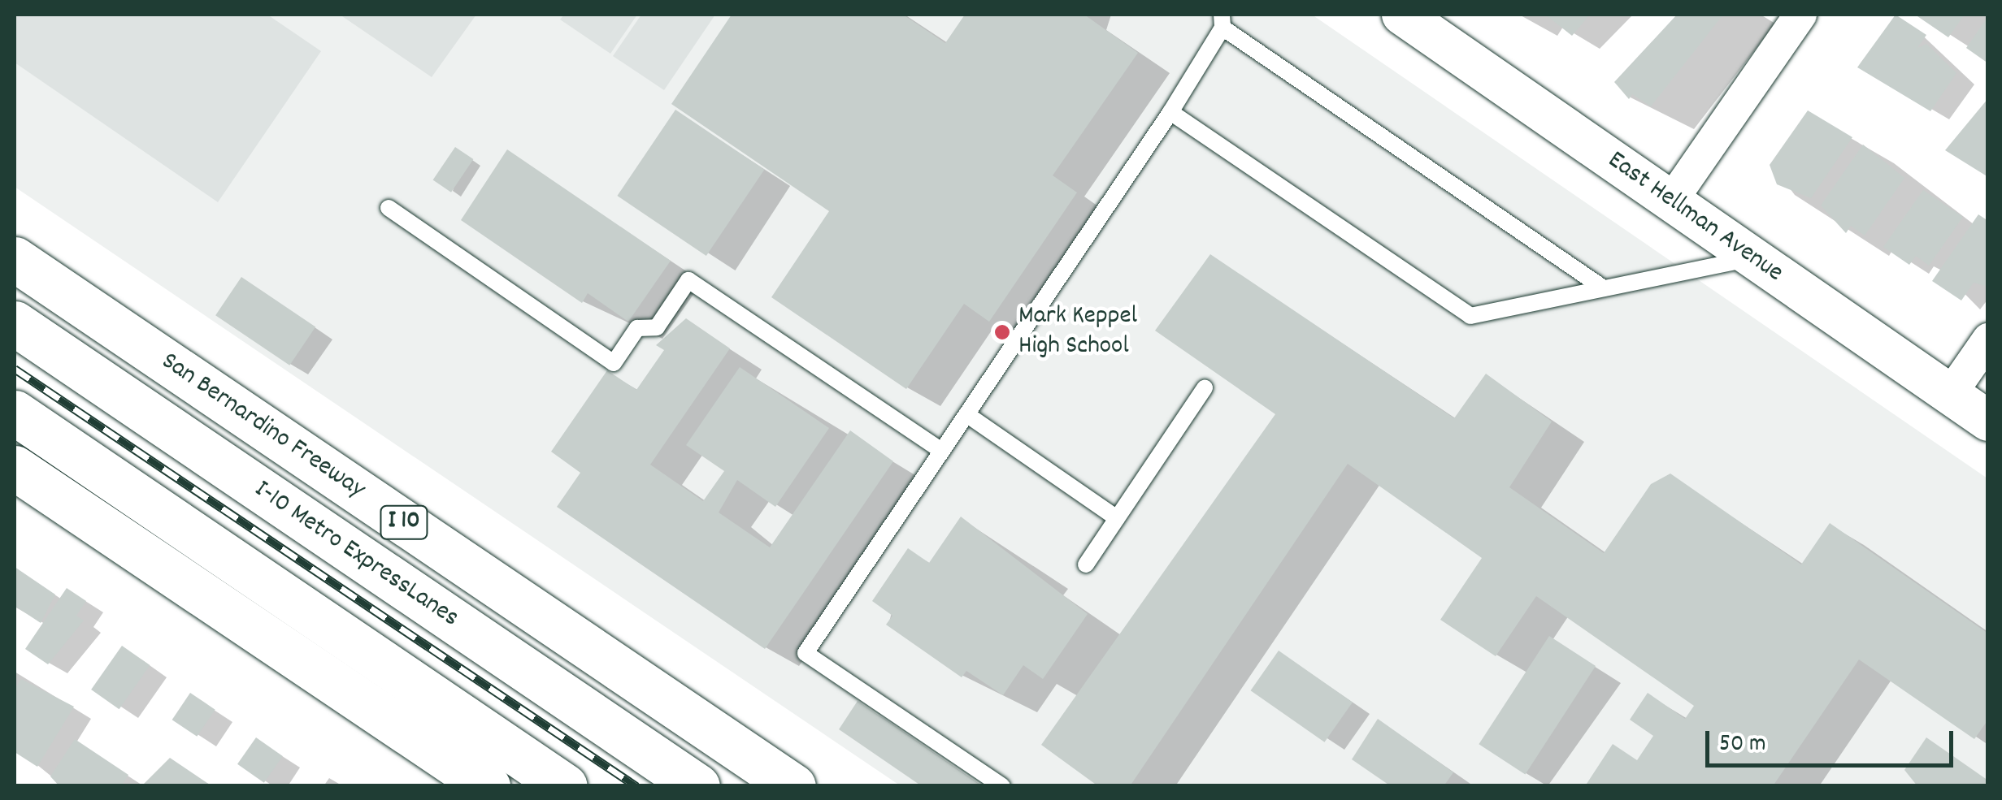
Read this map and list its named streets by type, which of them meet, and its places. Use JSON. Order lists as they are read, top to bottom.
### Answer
{
  "streets": {
    "highway": ["San Bernardino Freeway", "I 10", "I-10 Metro ExpressLanes"],
    "street": ["East Hellman Avenue"]
  },
  "places": ["Mark Keppel High School"],
  "scale_bar": "50 m"
}
